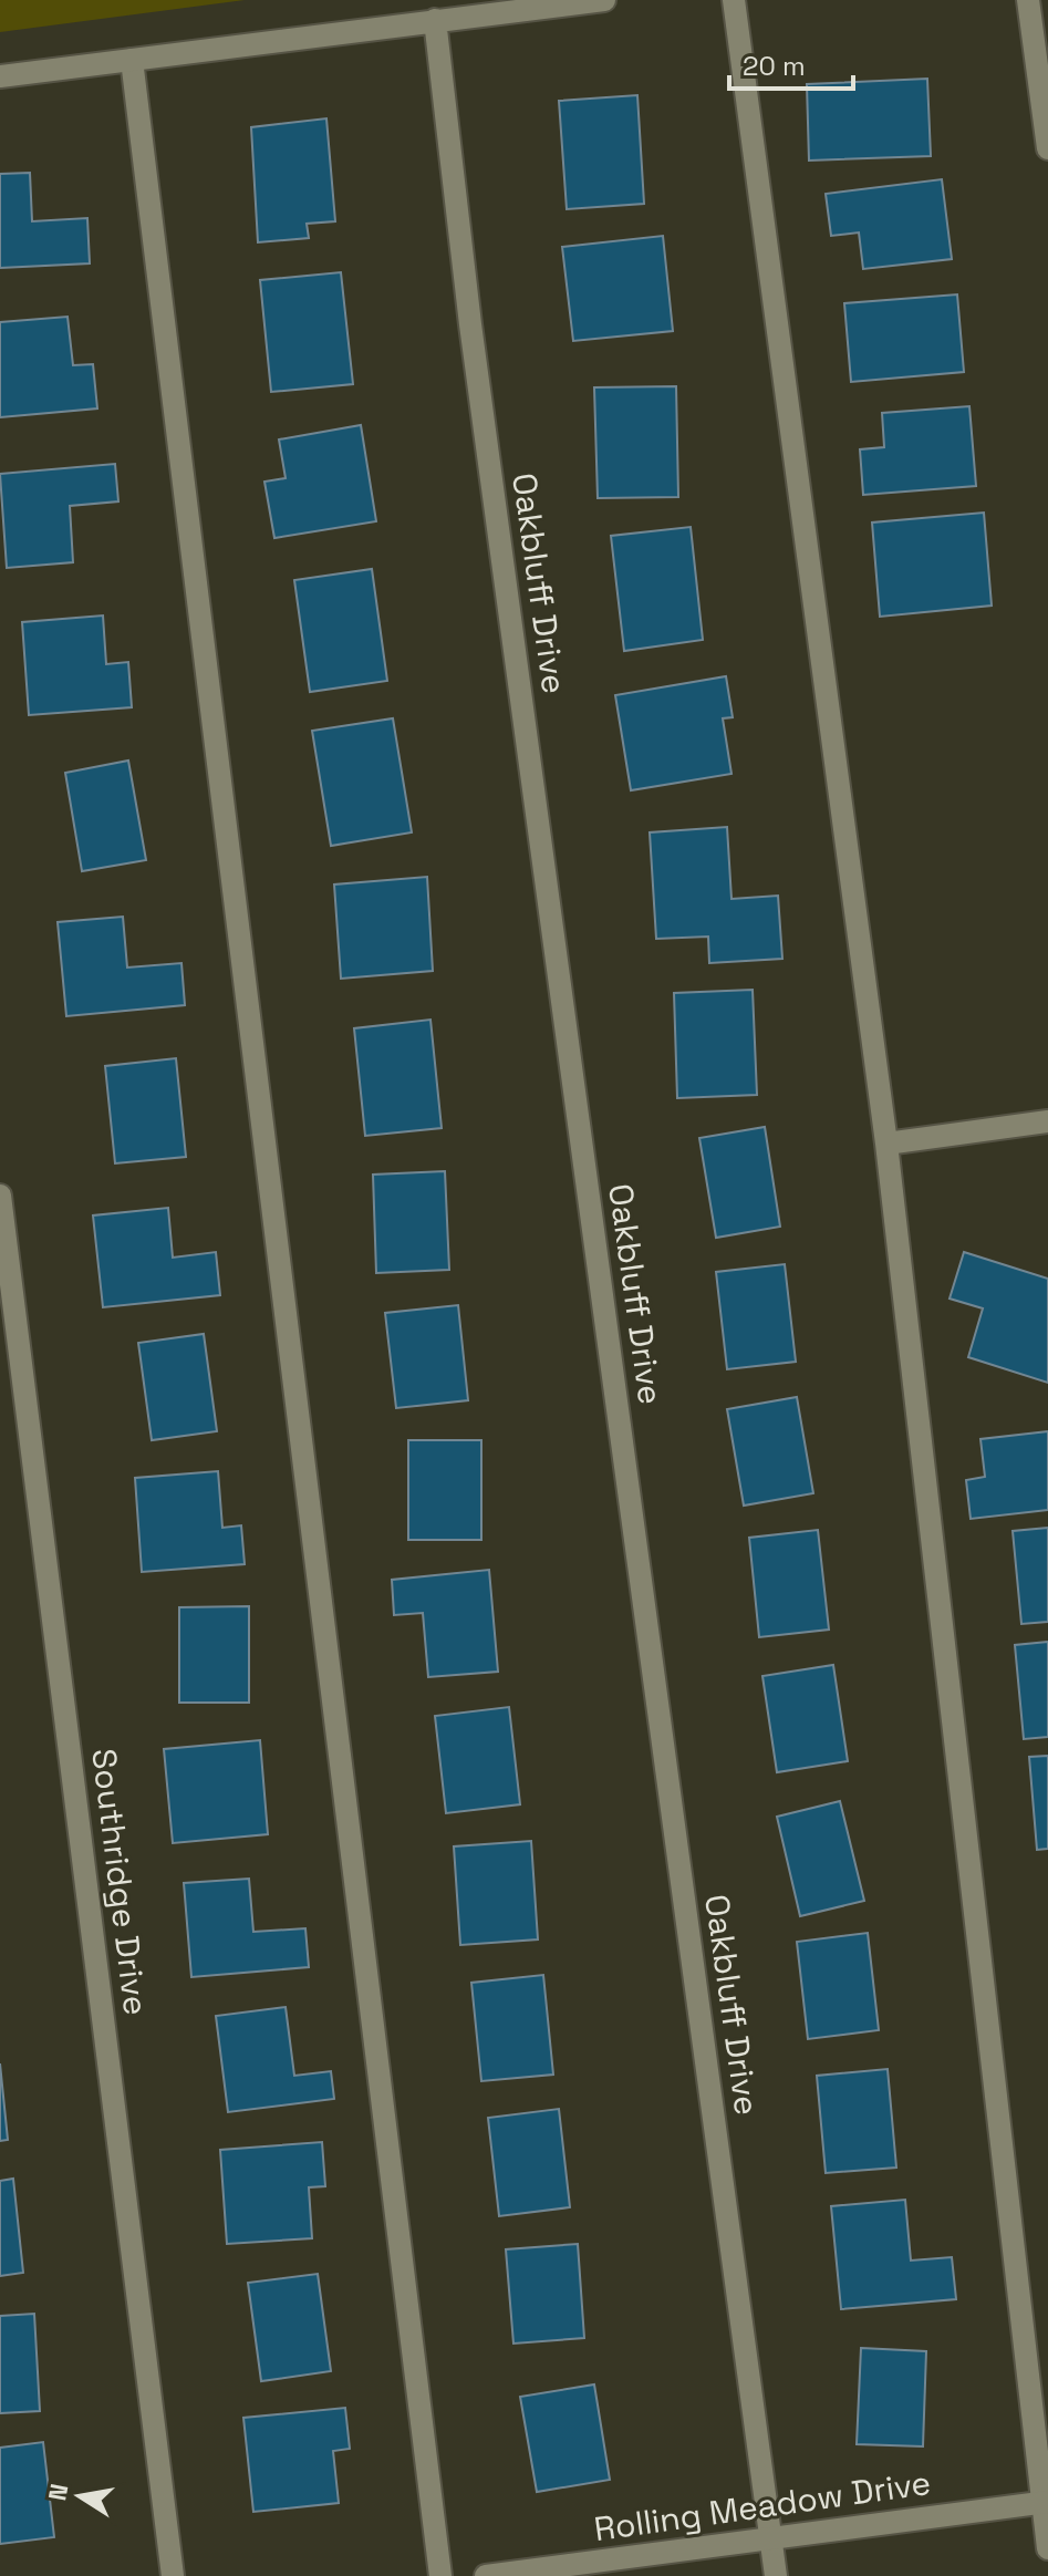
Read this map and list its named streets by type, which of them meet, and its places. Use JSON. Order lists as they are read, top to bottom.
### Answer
{
  "streets": {
    "street": ["Oakbluff Drive", "Southridge Drive", "Rolling Meadow Drive"]
  },
  "crossings": [
    ["Oakbluff Drive", "Rolling Meadow Drive"]
  ],
  "scale_bar": "20 m",
  "north": "left"
}
